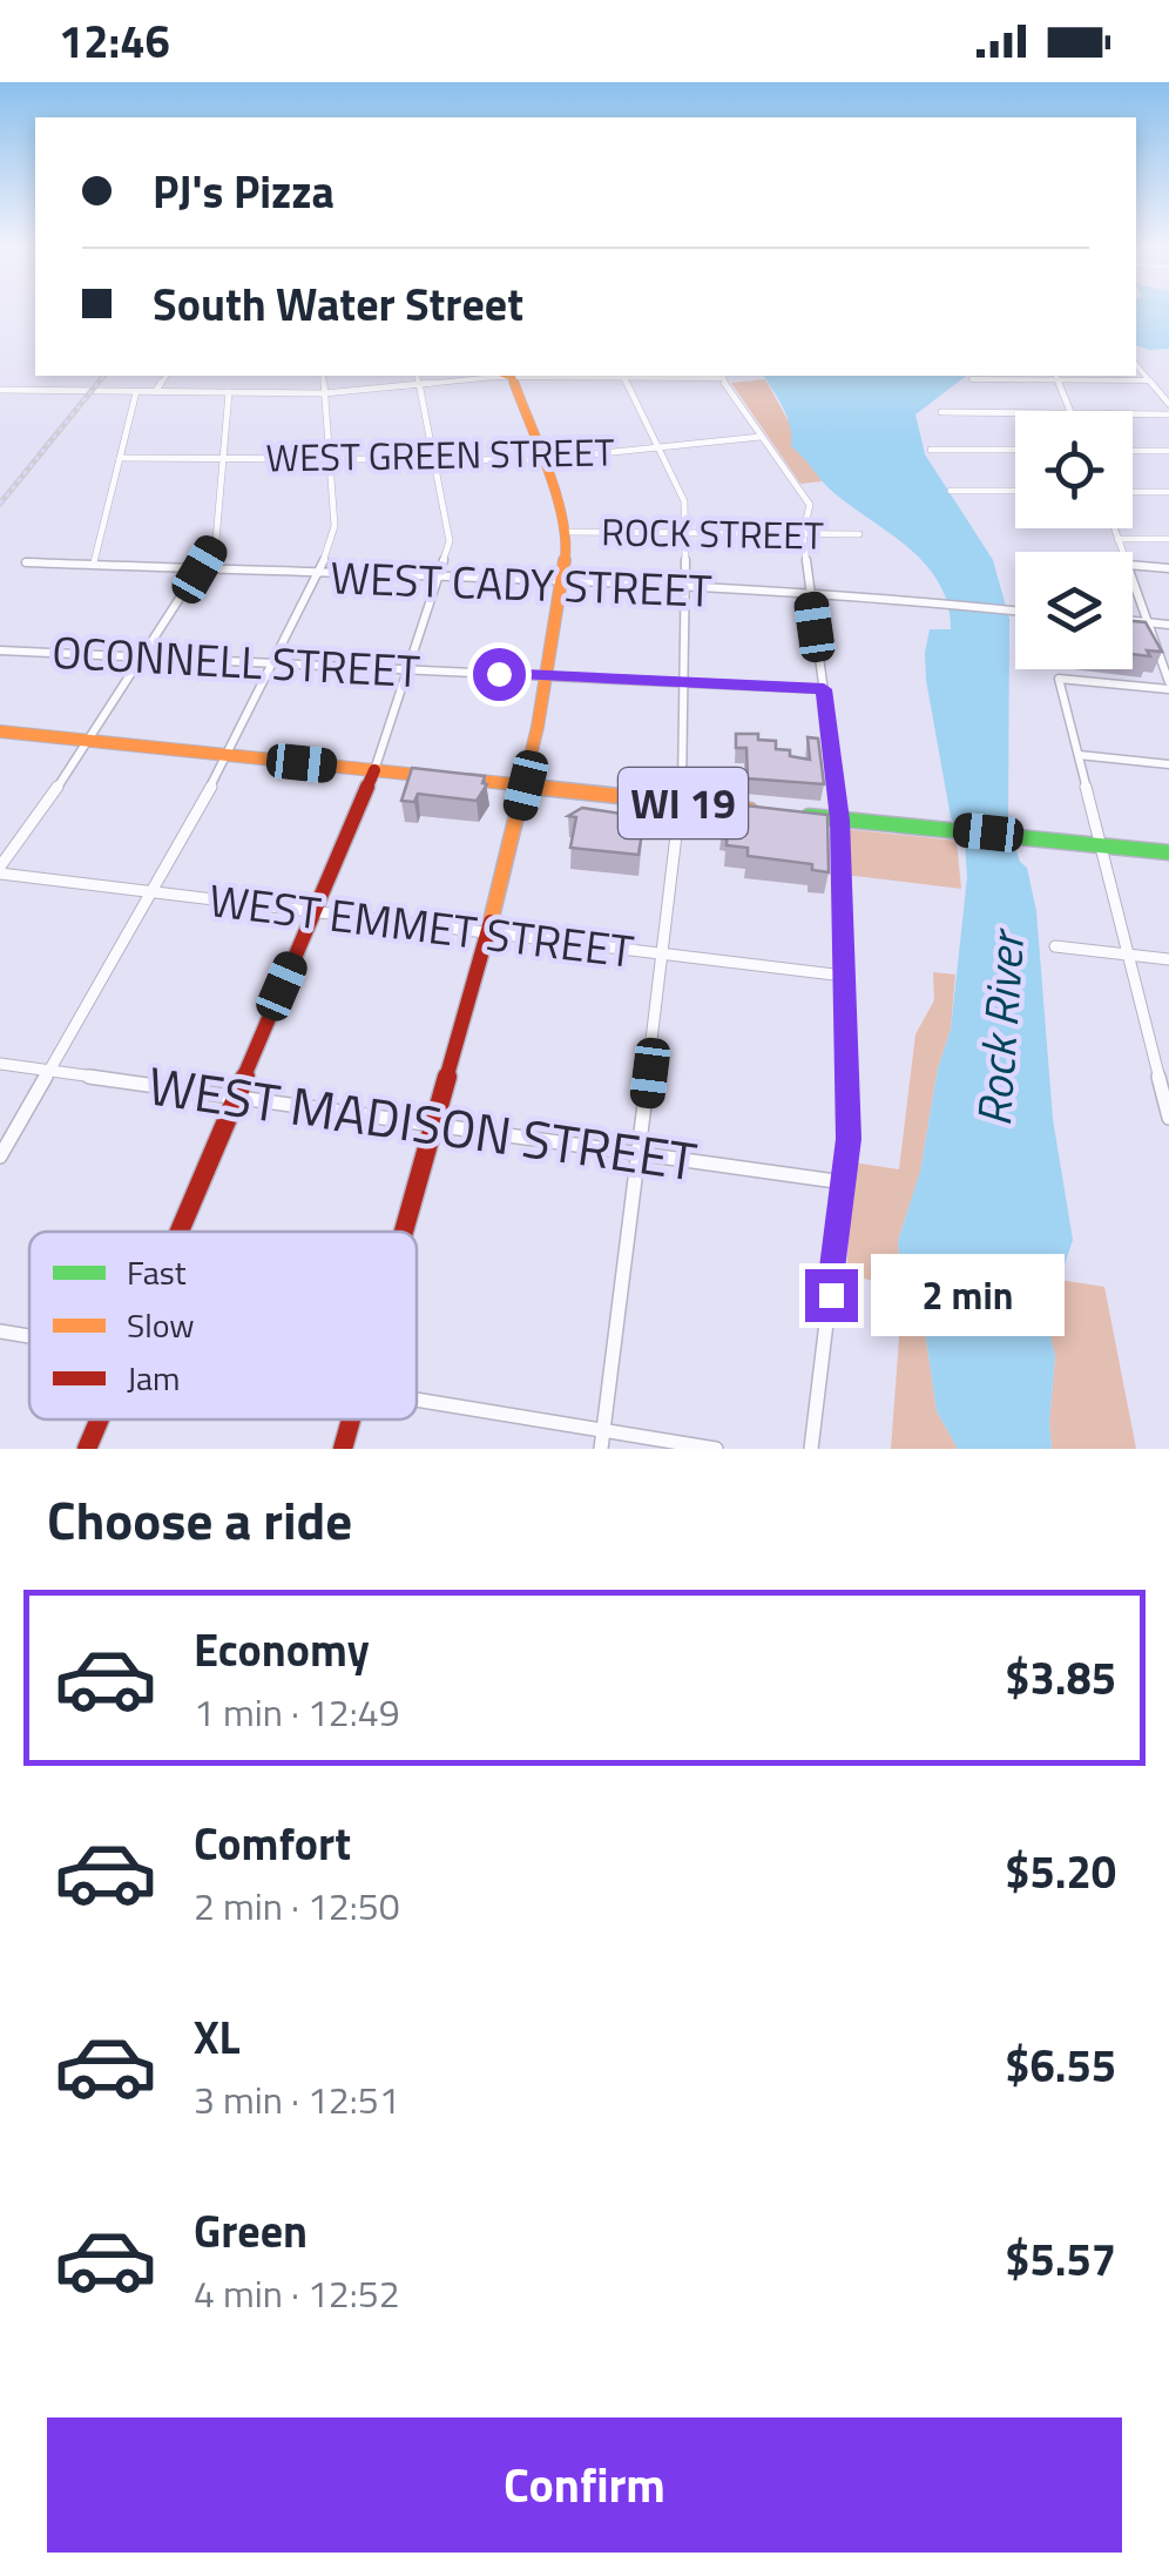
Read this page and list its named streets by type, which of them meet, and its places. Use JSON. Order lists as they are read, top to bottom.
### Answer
{
  "streets": {
    "main road": ["WI 19"],
    "street": [
      "WEST GREEN STREET",
      "ROCK STREET",
      "WEST CADY STREET",
      "OCONNELL STREET",
      "WEST EMMET STREET",
      "WEST MADISON STREET"
    ]
  },
  "water": ["Rock River"],
  "legend": ["Fast", "Slow", "Jam"],
  "page": {
    "status": "12:46",
    "banner": ["PJ's Pizza", "South Water Street"],
    "bubble": "2 min",
    "heading": "Choose a ride",
    "list": [
      {
        "name": "Economy",
        "note": "1 min · 12:49",
        "value": "$3.85"
      },
      {
        "name": "Comfort",
        "note": "2 min · 12:50",
        "value": "$5.20"
      },
      {
        "name": "XL",
        "note": "3 min · 12:51",
        "value": "$6.55"
      },
      {
        "name": "Green",
        "note": "4 min · 12:52",
        "value": "$5.57"
      }
    ],
    "buttons": "Confirm"
  }
}
